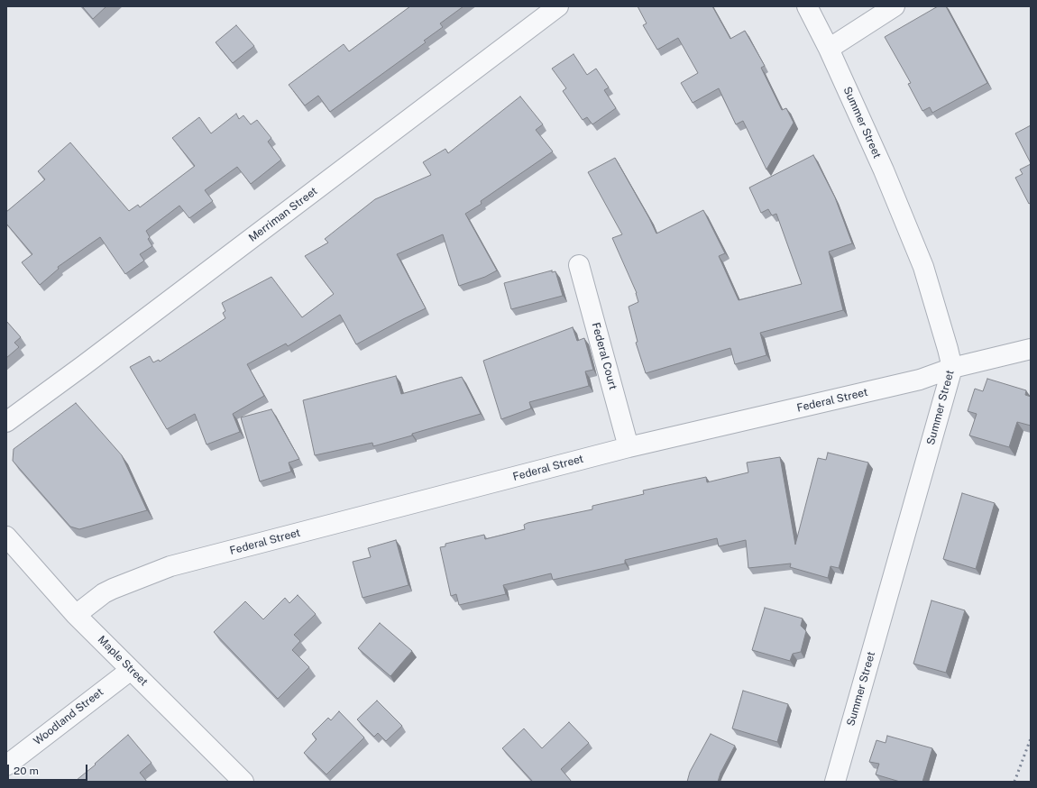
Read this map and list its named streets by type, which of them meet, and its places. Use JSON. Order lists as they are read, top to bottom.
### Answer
{
  "streets": {
    "street": [
      "Summer Street",
      "Merriman Street",
      "Federal Court",
      "Federal Street",
      "Maple Street",
      "Woodland Street"
    ]
  },
  "crossings": [
    ["Summer Street", "Federal Street"],
    ["Federal Court", "Federal Street"],
    ["Federal Street", "Maple Street"],
    ["Maple Street", "Woodland Street"]
  ],
  "scale_bar": "20 m"
}
